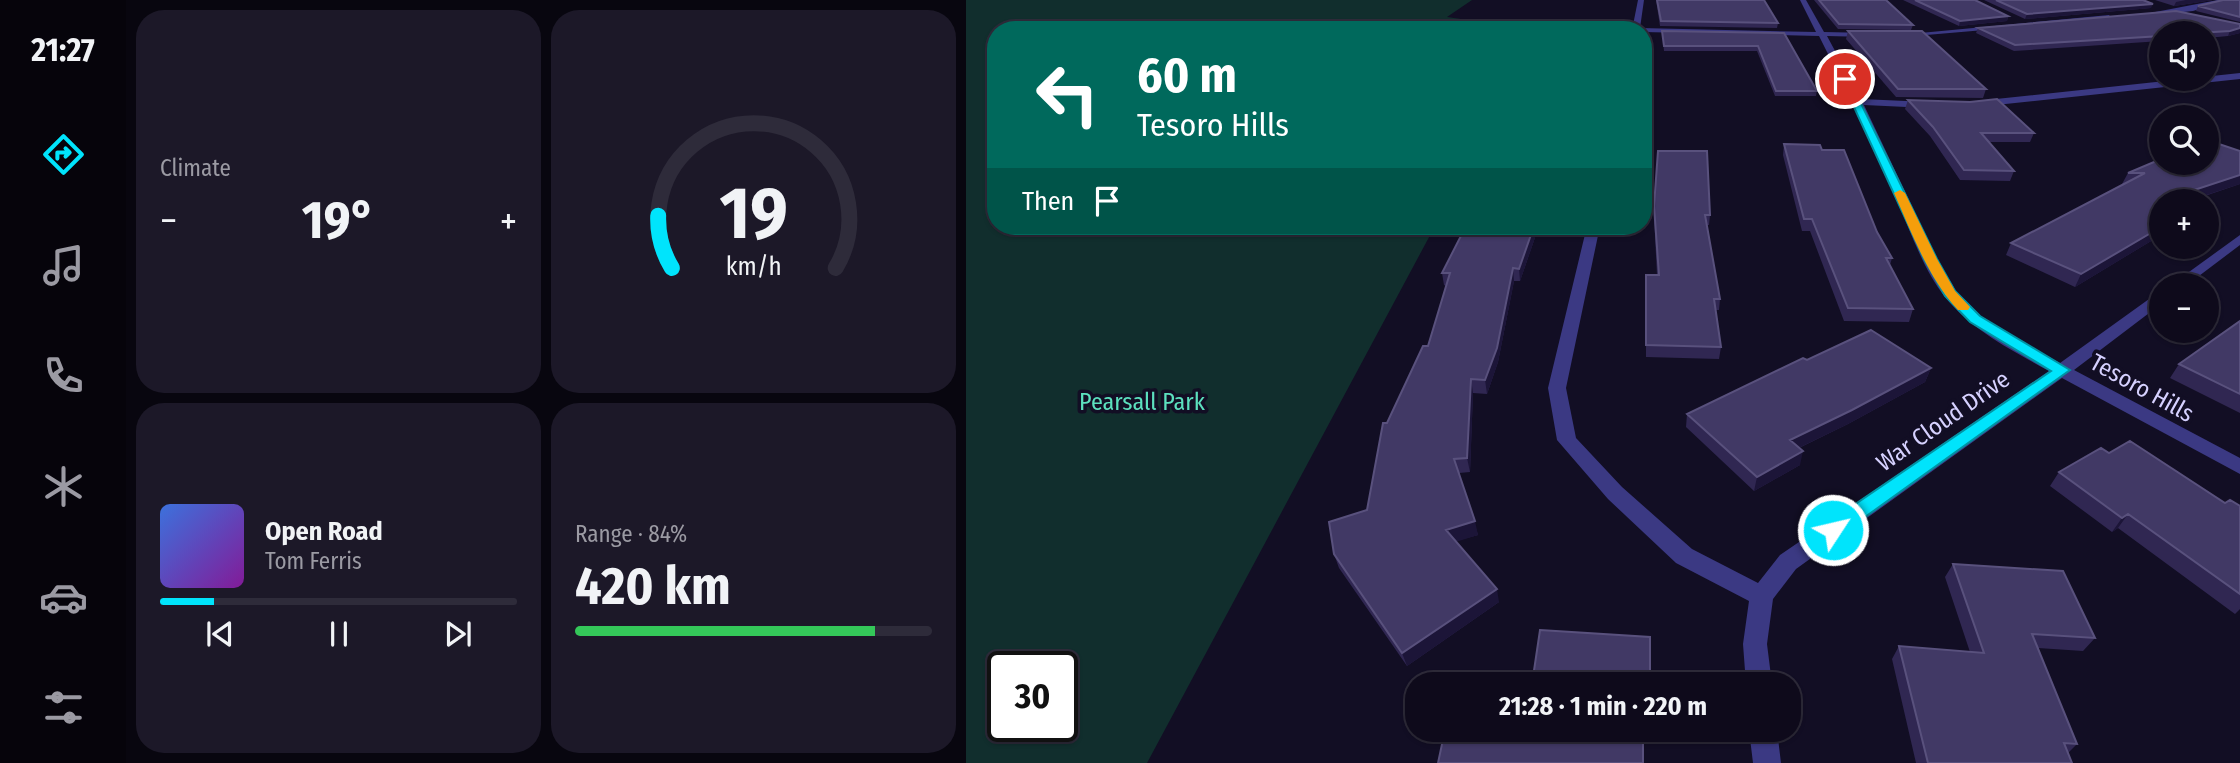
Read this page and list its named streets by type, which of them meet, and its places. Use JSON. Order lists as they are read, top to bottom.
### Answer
{
  "streets": {
    "street": ["Tesoro Hills", "War Cloud Drive"]
  },
  "crossings": [
    ["Tesoro Hills", "War Cloud Drive"]
  ],
  "parks": ["Pearsall Park"],
  "page": {
    "tabs": "21:27",
    "tile": [
      "Climate",
      ["Range · 84%", "420 km"]
    ],
    "map_buttons": ["+", "−"],
    "turn": ["60 m", "Tesoro Hills"],
    "then": "Then",
    "heat": ["−", "19°", "+"],
    "song": ["Open Road", "Tom Ferris"],
    "limit": "30",
    "trip": "21:28 · 1 min · 220 m",
    "gauge": ["19", "km/h"]
  }
}
